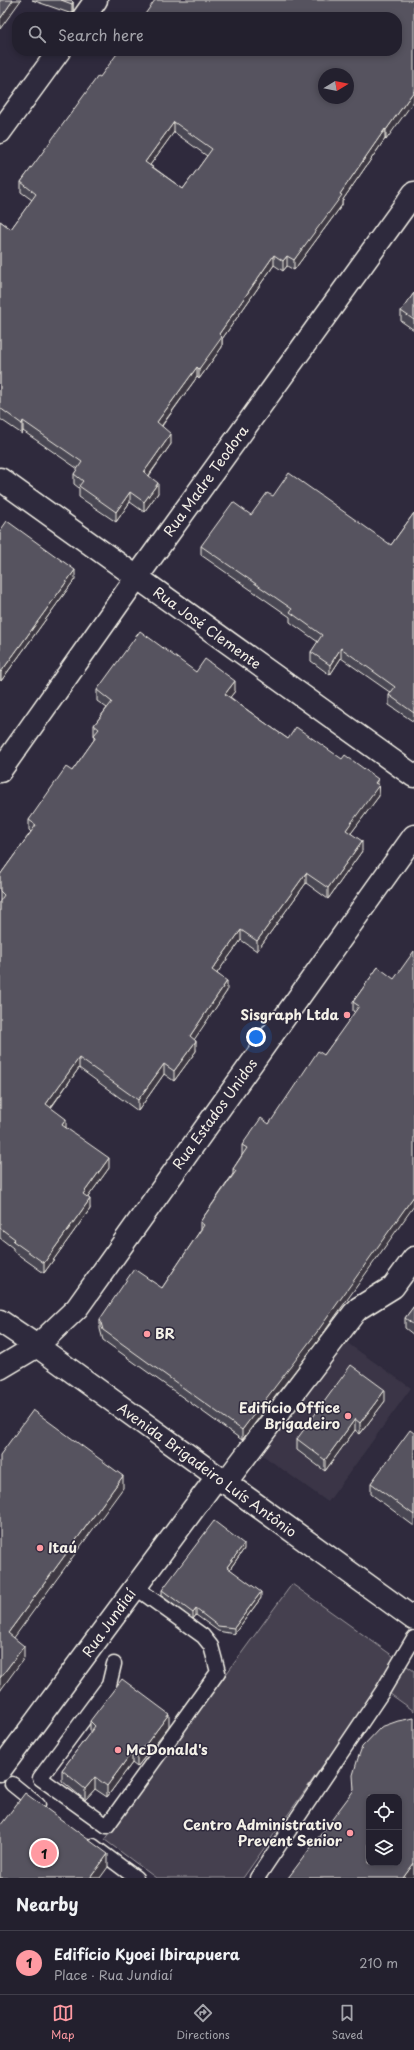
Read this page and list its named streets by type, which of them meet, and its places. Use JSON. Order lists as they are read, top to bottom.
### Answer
{
  "streets": {
    "street": [
      "Rua Madre Teodora",
      "Rua José Clemente",
      "Rua Estados Unidos",
      "Avenida Brigadeiro Luís Antônio",
      "Rua Jundiaí"
    ]
  },
  "crossings": [
    ["Rua Madre Teodora", "Rua José Clemente"],
    ["Rua Estados Unidos", "Avenida Brigadeiro Luís Antônio"],
    ["Avenida Brigadeiro Luís Antônio", "Rua Jundiaí"]
  ],
  "places": [
    "Sisgraph Ltda",
    "BR",
    "Edifício Office Brigadeiro",
    "Itaú",
    "McDonald's",
    "Centro Administrativo Prevent Senior"
  ],
  "north": "right",
  "page": {
    "search": "Search here",
    "pins": "1",
    "heading": "Nearby",
    "list": [
      {
        "mark": "1",
        "name": "Edifício Kyoei Ibirapuera",
        "note": "Place · Rua Jundiaí",
        "value": "210 m"
      }
    ],
    "nav": ["Map", "Directions", "Saved"]
  }
}
